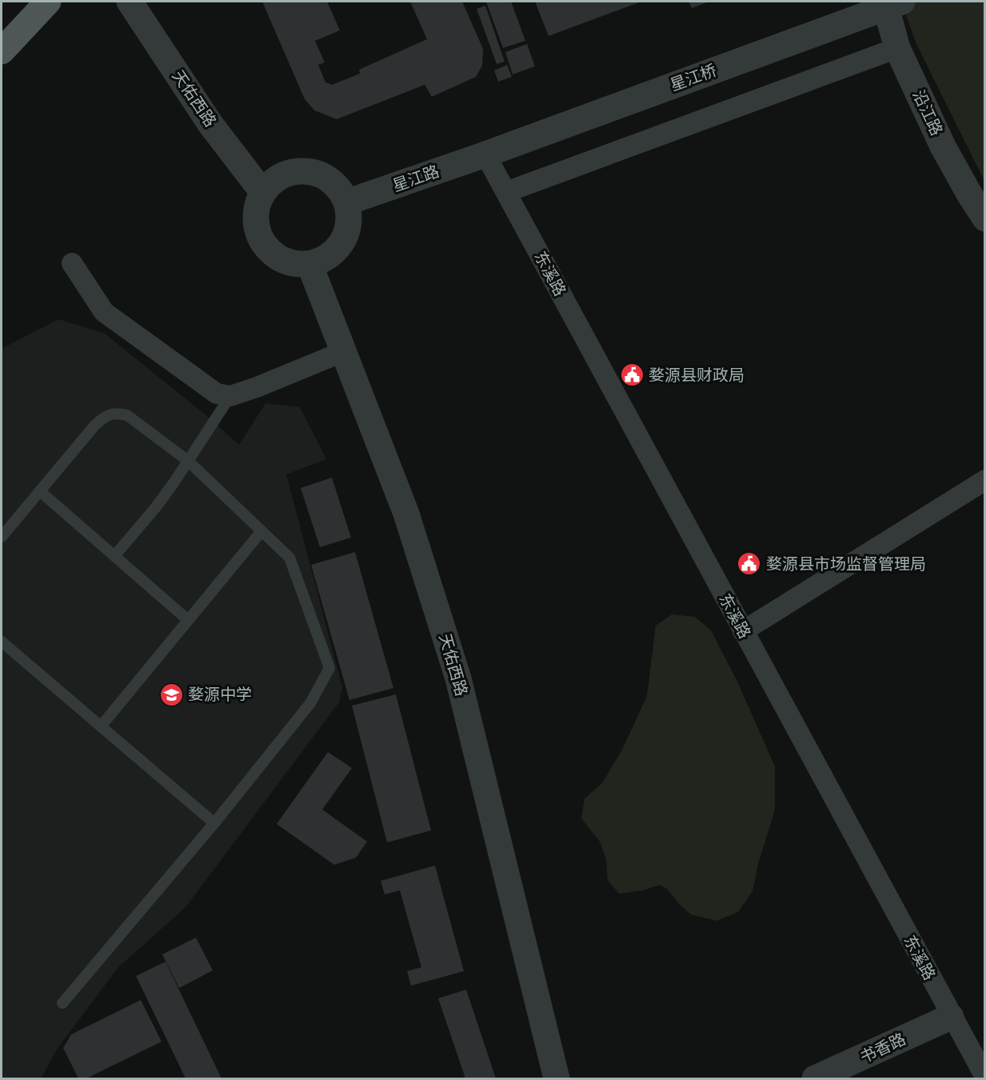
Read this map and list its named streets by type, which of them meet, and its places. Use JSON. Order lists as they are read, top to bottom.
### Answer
{
  "streets": {
    "street": [
      "星江桥",
      "天佑西路",
      "沿江路",
      "星江路",
      "东溪路",
      "书香路"
    ]
  },
  "crossings": [
    ["星江桥", "星江路"],
    ["星江桥", "东溪路"],
    ["天佑西路", "星江路"],
    ["星江路", "东溪路"],
    ["东溪路", "书香路"]
  ],
  "places": {
    "public building": ["婺源县财政局", "婺源县市场监督管理局"],
    "school or university": ["婺源中学"]
  }
}
